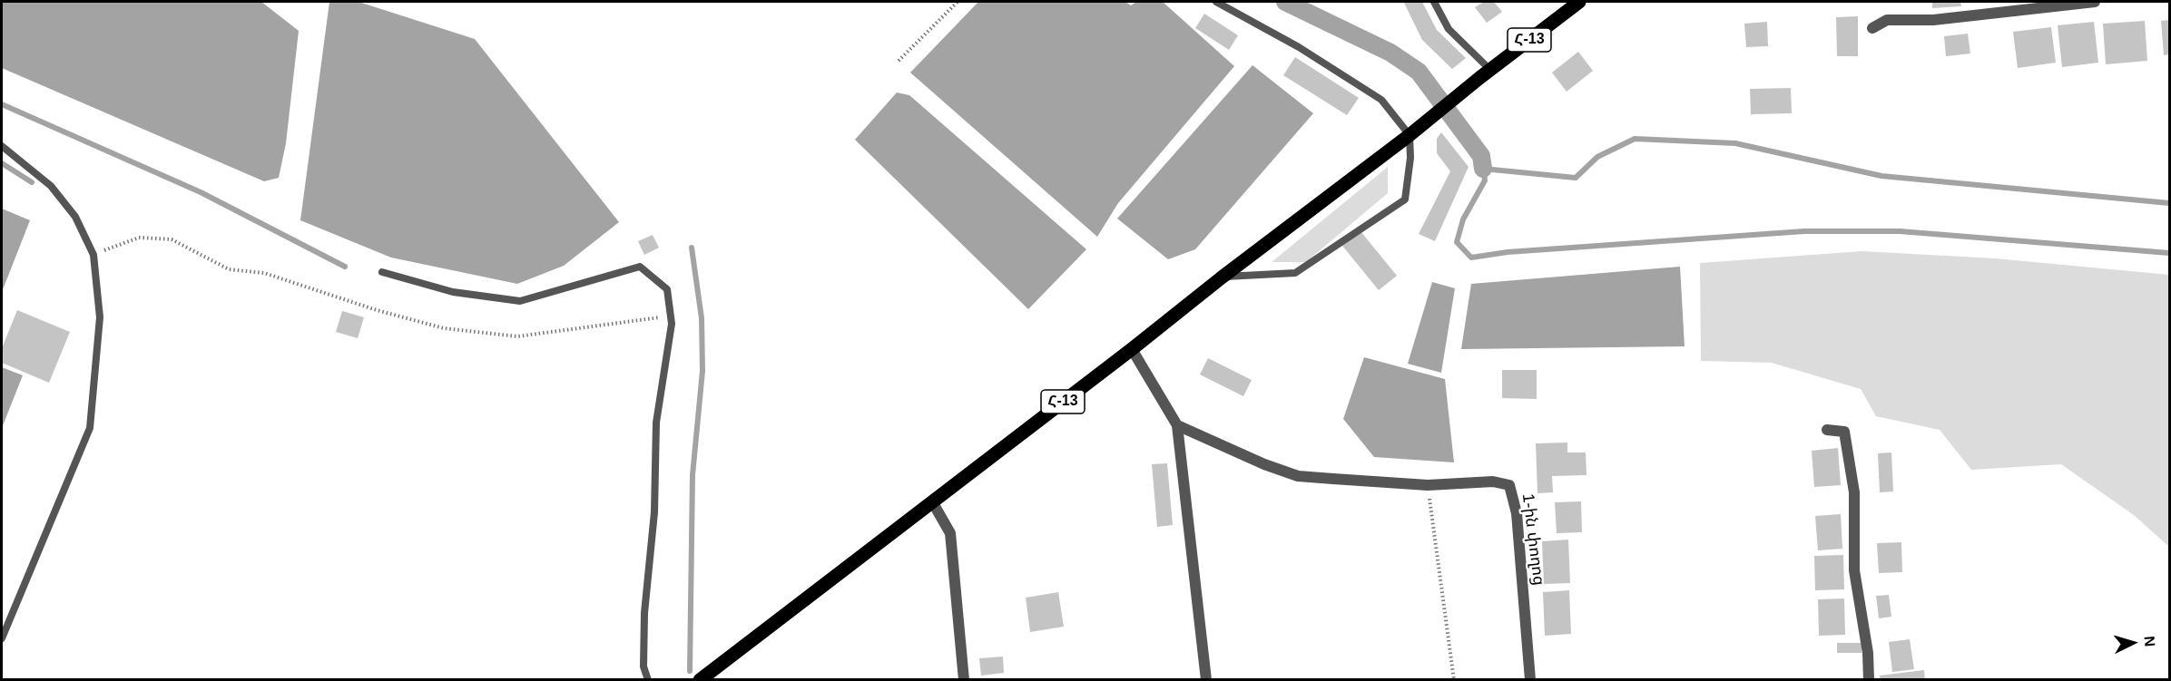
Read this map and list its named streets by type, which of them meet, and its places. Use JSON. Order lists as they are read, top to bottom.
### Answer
{
  "streets": {
    "main road": ["Հ-13"],
    "street": ["1-ին փողոց"]
  },
  "north": "right"
}
